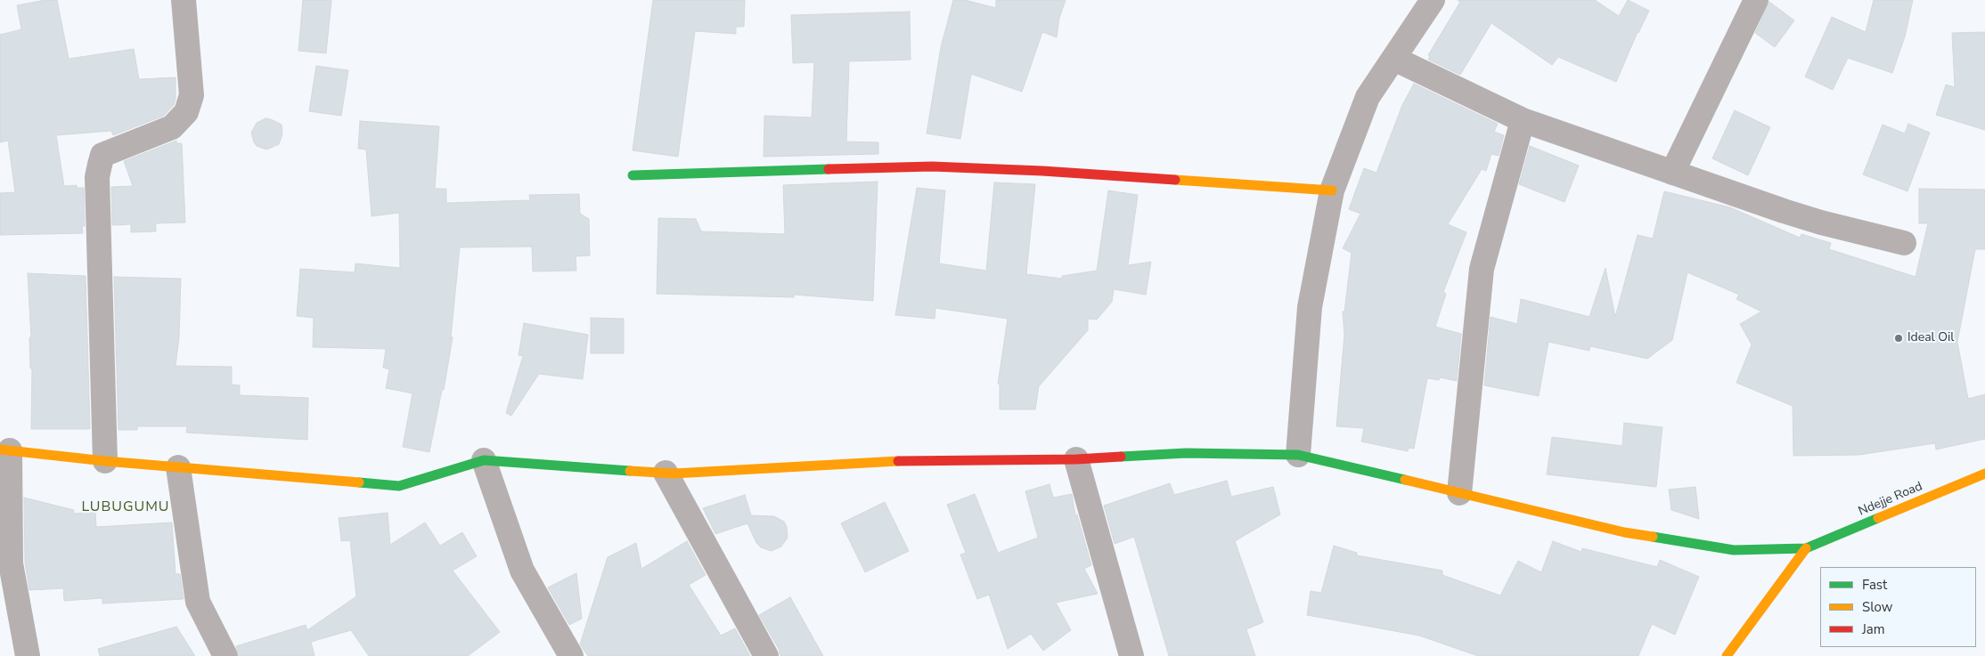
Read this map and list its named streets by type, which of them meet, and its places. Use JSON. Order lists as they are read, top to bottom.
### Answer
{
  "streets": {
    "street": ["Ndejje Road"]
  },
  "districts": ["LUBUGUMU"],
  "places": ["Ideal Oil"],
  "legend": ["Fast", "Slow", "Jam"]
}
